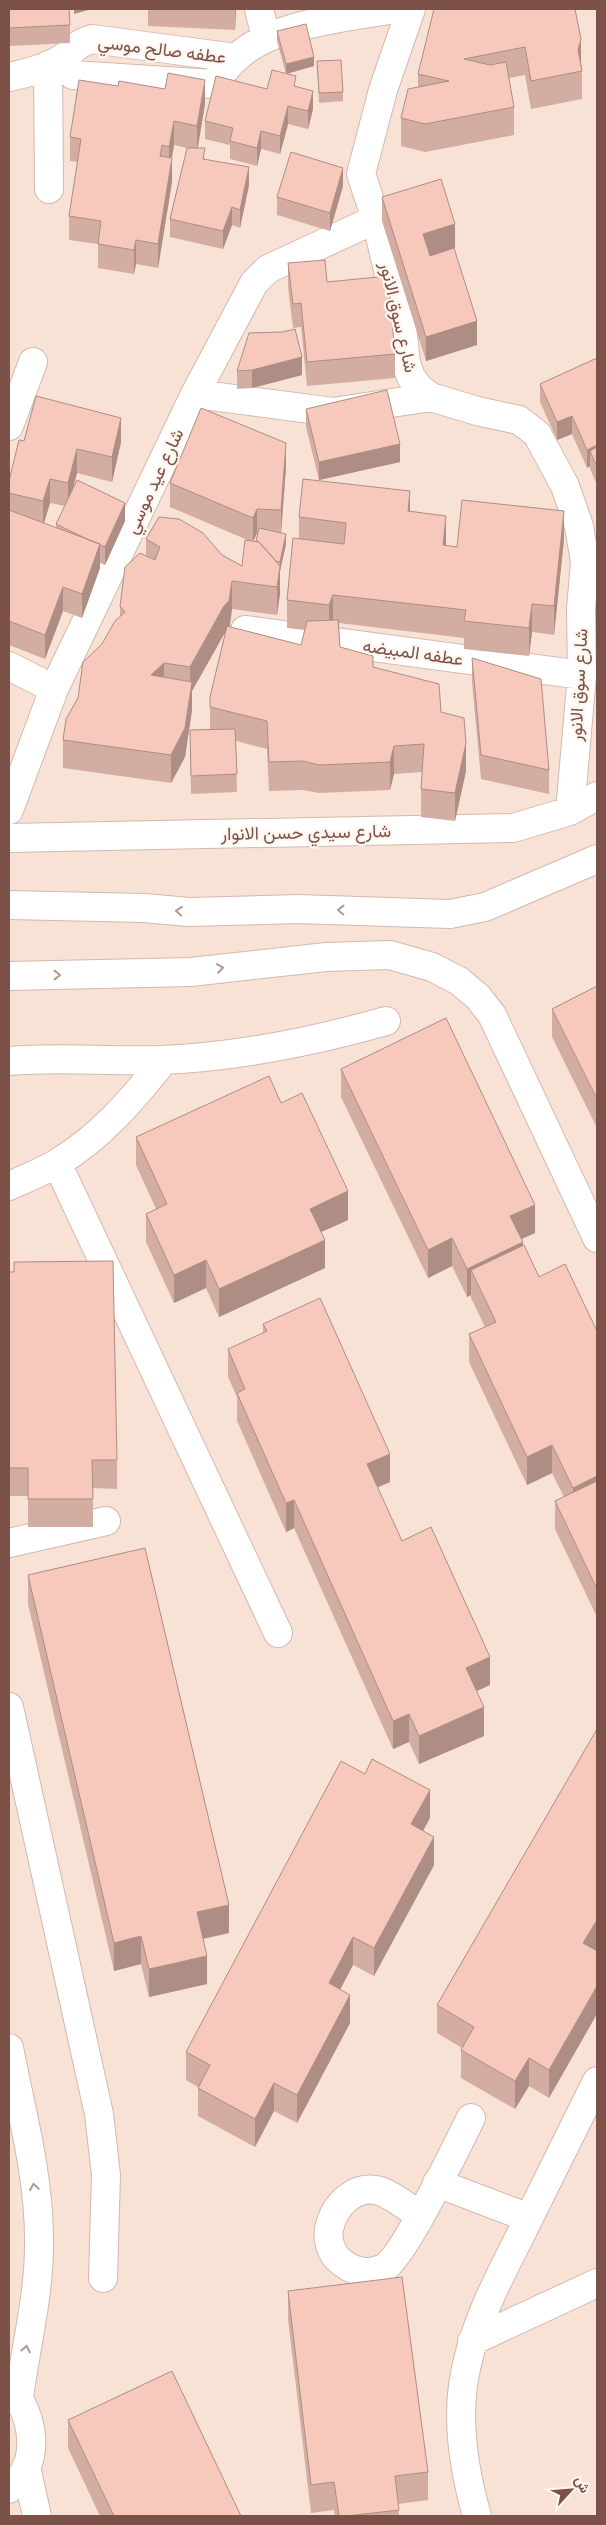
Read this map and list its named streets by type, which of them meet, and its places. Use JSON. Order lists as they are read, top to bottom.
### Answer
{
  "streets": {
    "street": [
      "عطفه صالح موسي",
      "شارع سوق الانور",
      "شارع عيد موسي",
      "عطفه المبيضه",
      "شارع سيدي حسن الانوار"
    ]
  },
  "crossings": [
    ["شارع سوق الانور", "شارع عيد موسي"],
    ["شارع سوق الانور", "عطفه المبيضه"],
    ["شارع سوق الانور", "شارع سيدي حسن الانوار"]
  ],
  "north": "top right"
}
